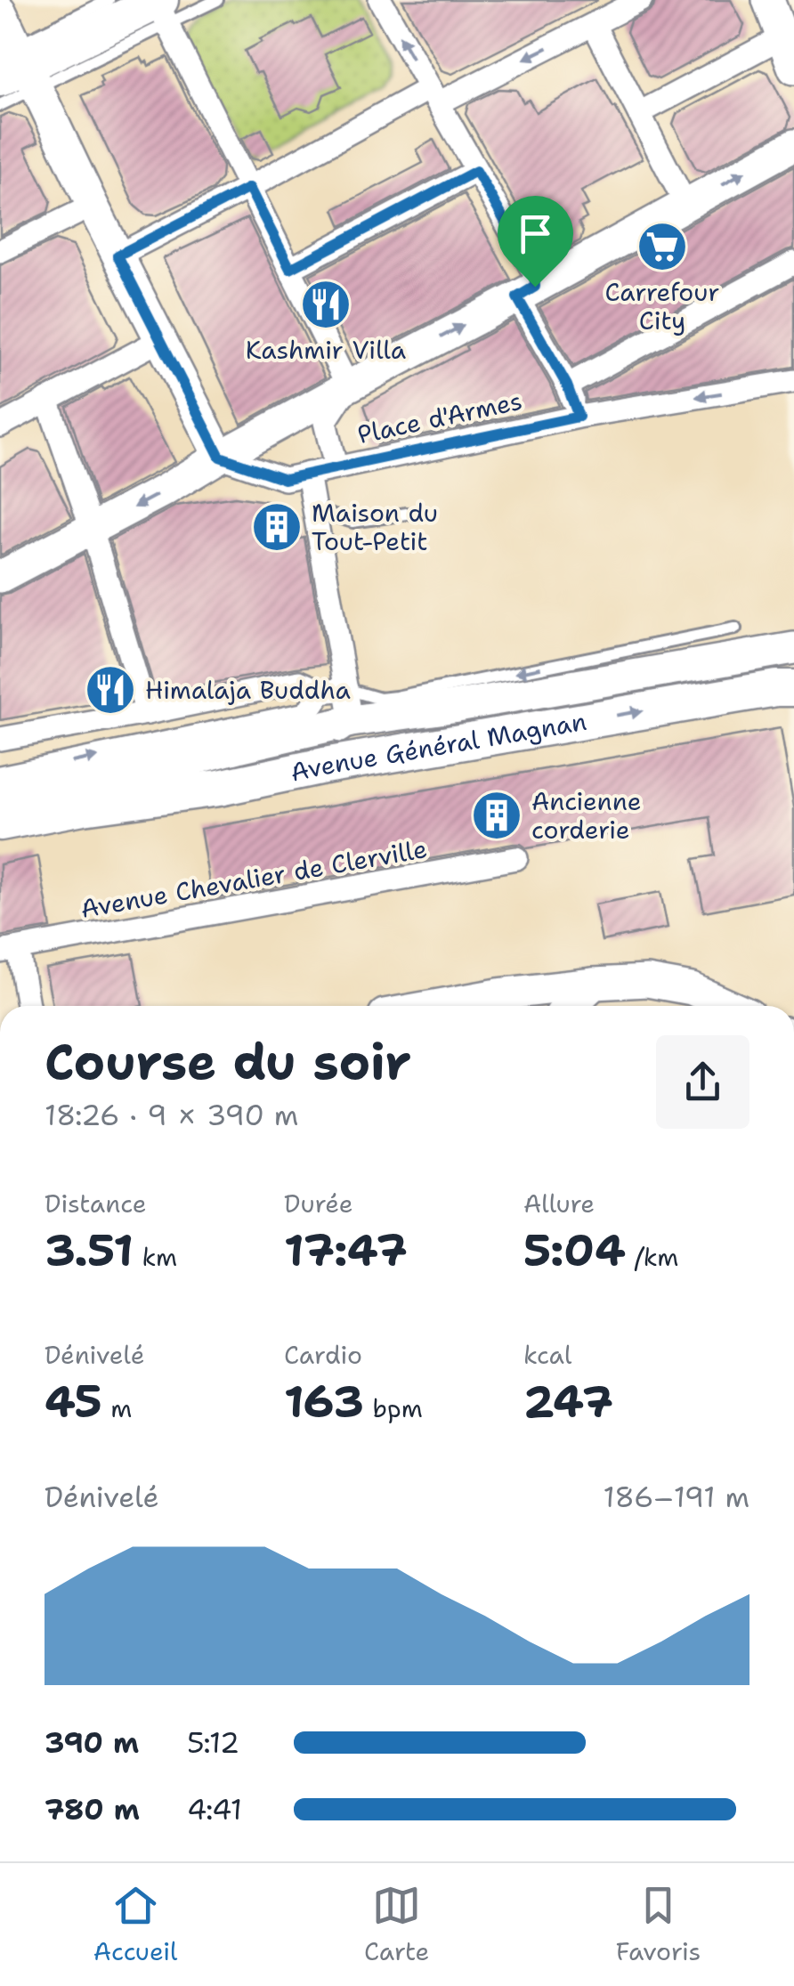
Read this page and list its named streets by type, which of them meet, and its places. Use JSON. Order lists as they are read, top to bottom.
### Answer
{
  "streets": {
    "main road": ["Avenue Général Magnan"],
    "street": ["Place d'Armes", "Avenue Chevalier de Clerville"]
  },
  "places": {
    "supermarket": ["Carrefour City"],
    "restaurant": ["Kashmir Villa", "Himalaja Buddha"],
    "building": ["Maison du Tout-Petit", "Ancienne corderie"]
  },
  "page": {
    "heading": ["Course du soir", "18:26 · 9 × 390 m"],
    "stats": [
      ["Distance", "3.51 km"],
      ["Durée", "17:47"],
      ["Allure", "5:04 /km"],
      ["Dénivelé", "45 m"],
      ["Cardio", "163 bpm"],
      ["kcal", "247"]
    ],
    "chart": ["Dénivelé", "186–191 m"],
    "list": [
      {
        "name": "390 m",
        "note": "5:12"
      },
      {
        "name": "780 m",
        "note": "4:41"
      }
    ],
    "tabs": ["Accueil", "Carte", "Favoris"]
  }
}
